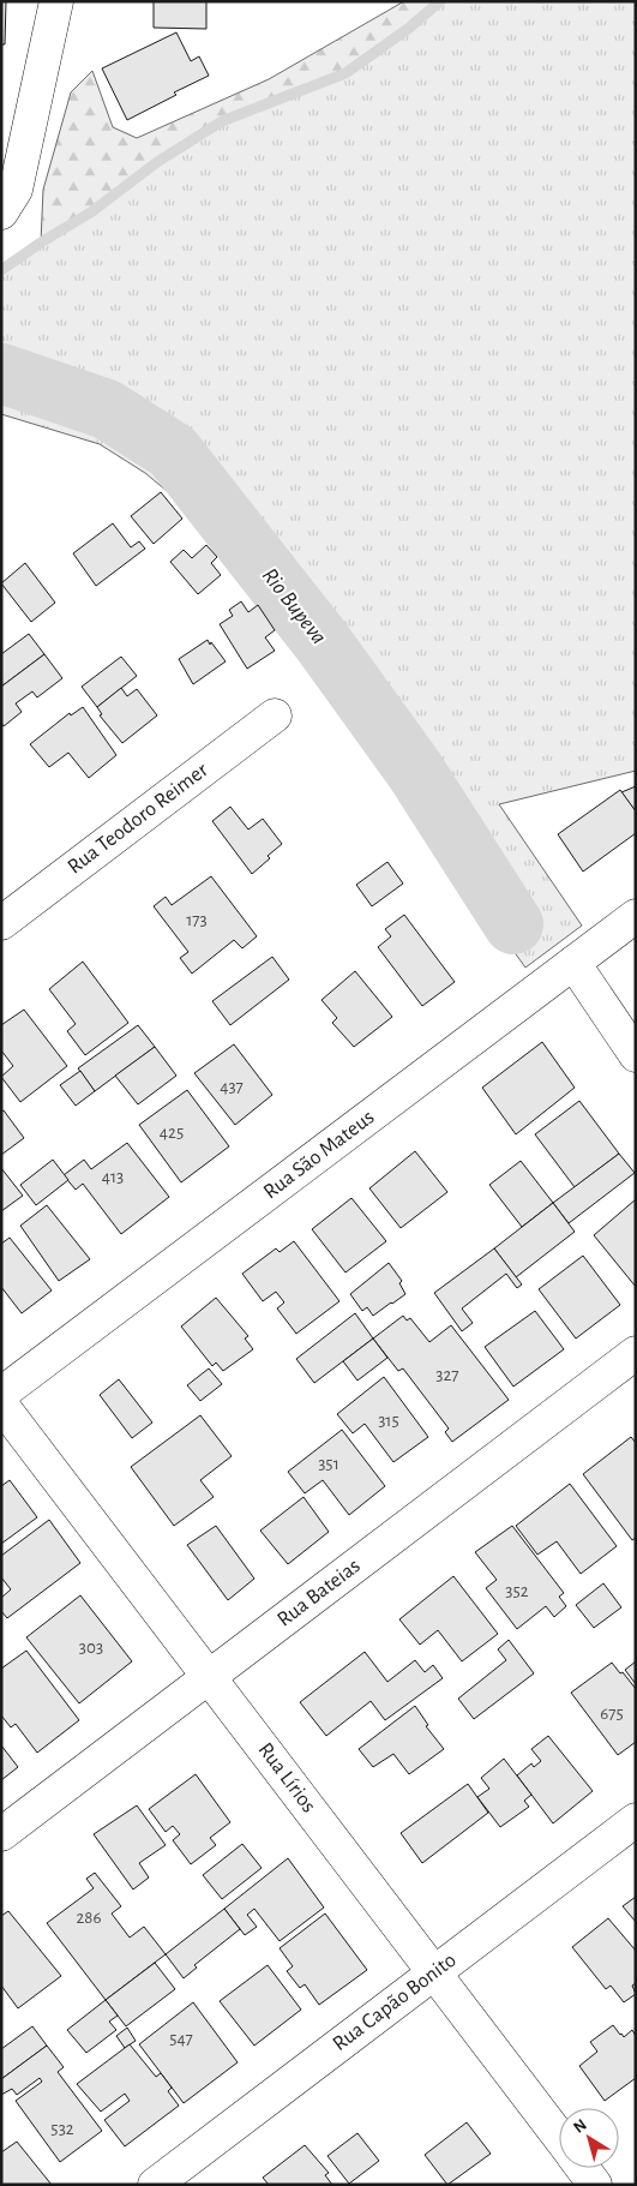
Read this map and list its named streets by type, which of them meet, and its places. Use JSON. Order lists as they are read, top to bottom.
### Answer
{
  "streets": {
    "street": [
      "Rua Teodoro Reimer",
      "Rua São Mateus",
      "Rua Bateias",
      "Rua Lírios",
      "Rua Capão Bonito"
    ]
  },
  "crossings": [
    ["Rua Bateias", "Rua Lírios"],
    ["Rua Lírios", "Rua Capão Bonito"]
  ],
  "water": ["Rio Bupeva"],
  "house_numbers": [
    "173",
    "437",
    "425",
    "413",
    "327",
    "315",
    "351",
    "352",
    "303",
    "675",
    "286",
    "547",
    "532"
  ],
  "north": "top left"
}
